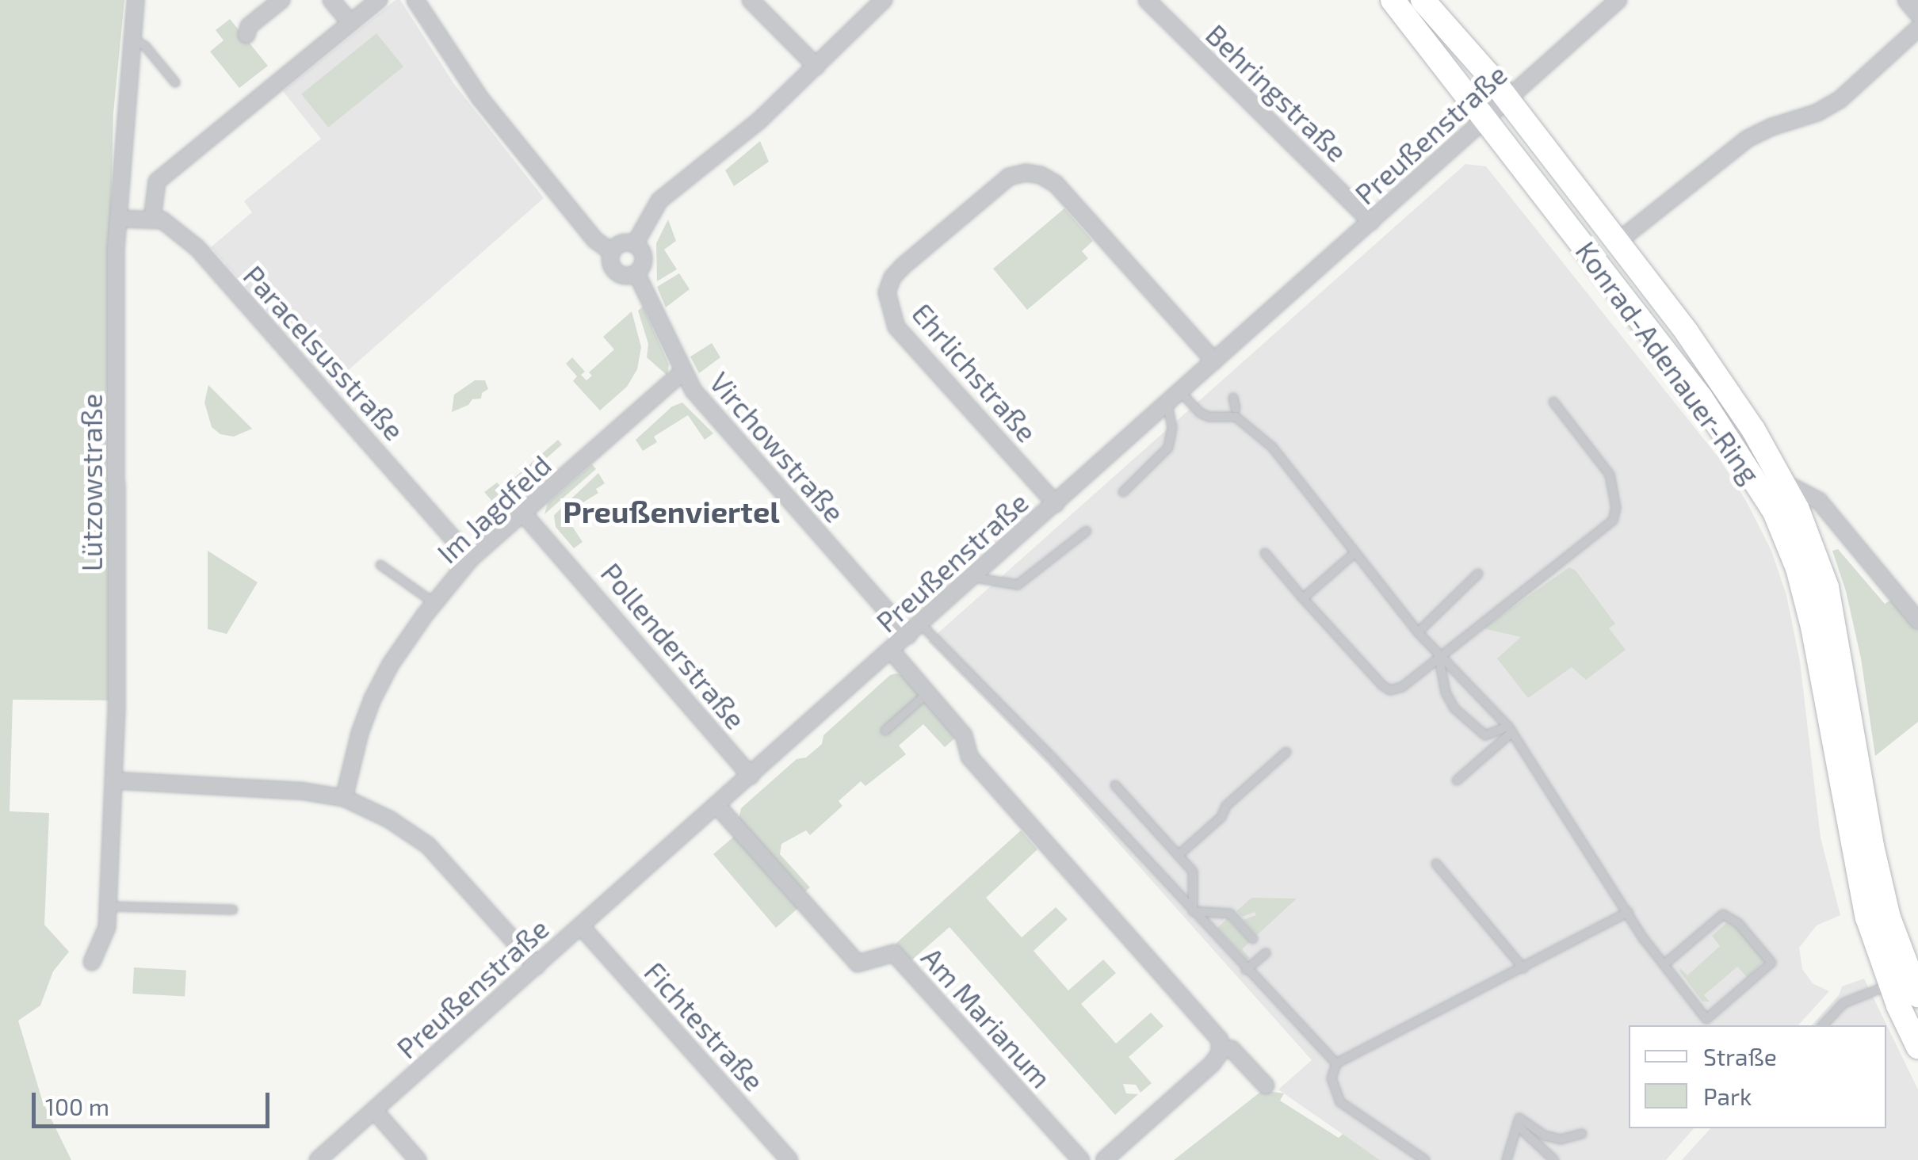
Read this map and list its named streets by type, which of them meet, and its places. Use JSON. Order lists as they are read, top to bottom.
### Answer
{
  "streets": {
    "main road": ["Konrad-Adenauer-Ring"],
    "street": [
      "Behringstraße",
      "Preußenstraße",
      "Paracelsusstraße",
      "Ehrlichstraße",
      "Virchowstraße",
      "Lützowstraße",
      "Im Jagdfeld",
      "Pollenderstraße",
      "Am Marianum",
      "Fichtestraße"
    ]
  },
  "crossings": [
    ["Behringstraße", "Preußenstraße"],
    ["Preußenstraße", "Konrad-Adenauer-Ring"],
    ["Preußenstraße", "Ehrlichstraße"],
    ["Preußenstraße", "Virchowstraße"],
    ["Preußenstraße", "Pollenderstraße"],
    ["Preußenstraße", "Am Marianum"],
    ["Preußenstraße", "Fichtestraße"],
    ["Paracelsusstraße", "Lützowstraße"],
    ["Paracelsusstraße", "Im Jagdfeld"],
    ["Virchowstraße", "Im Jagdfeld"],
    ["Im Jagdfeld", "Pollenderstraße"]
  ],
  "districts": ["Preußenviertel"],
  "legend": ["Straße", "Park"],
  "scale_bar": "100 m"
}
